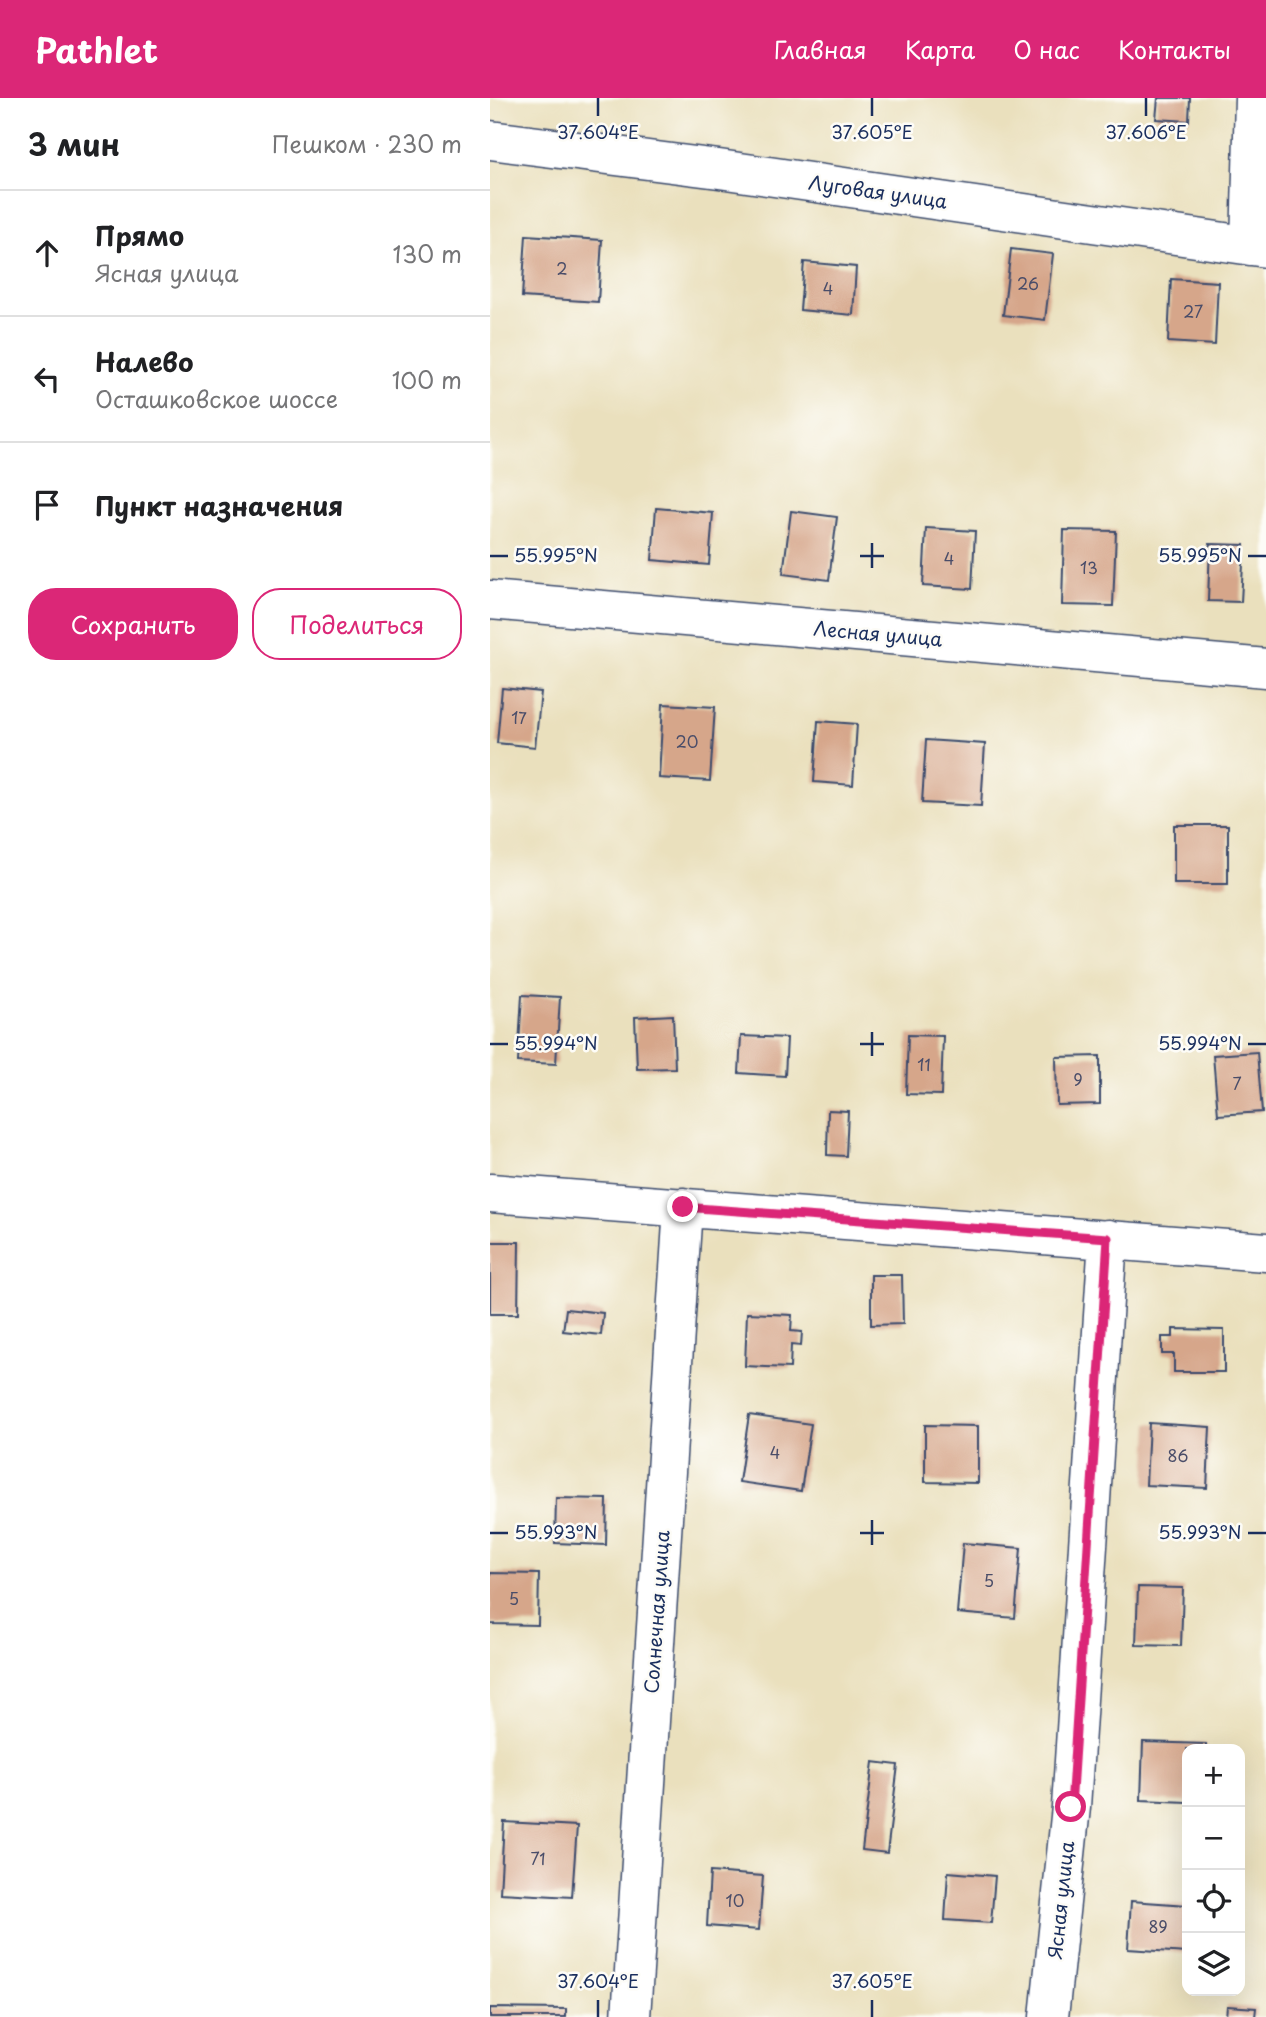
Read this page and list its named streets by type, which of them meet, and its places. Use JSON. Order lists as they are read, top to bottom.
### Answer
{
  "streets": {
    "street": [
      "Луговая улица",
      "Лесная улица",
      "Солнечная улица",
      "Ясная улица"
    ]
  },
  "house_numbers": [
    "2",
    "26",
    "4",
    "27",
    "4",
    "13",
    "17",
    "20",
    "11",
    "9",
    "7",
    "4",
    "86",
    "5",
    "5",
    "71",
    "10",
    "89"
  ],
  "page": {
    "header": "Pathlet",
    "nav": [
      "Главная",
      "Карта",
      "О нас",
      "Контакты"
    ],
    "heading": ["3 мин", "Пешком · 230 m"],
    "list": [
      ["Прямо", "Ясная улица", "130 m"],
      ["Налево", "Осташковское шоссе", "100 m"],
      "Пункт назначения"
    ],
    "buttons": ["Сохранить", "Поделиться"],
    "map_buttons": ["+", "−"]
  },
  "coordinates": [
    "37.604°E",
    "37.605°E",
    "37.606°E",
    "55.995°N",
    "55.994°N",
    "55.993°N"
  ]
}
